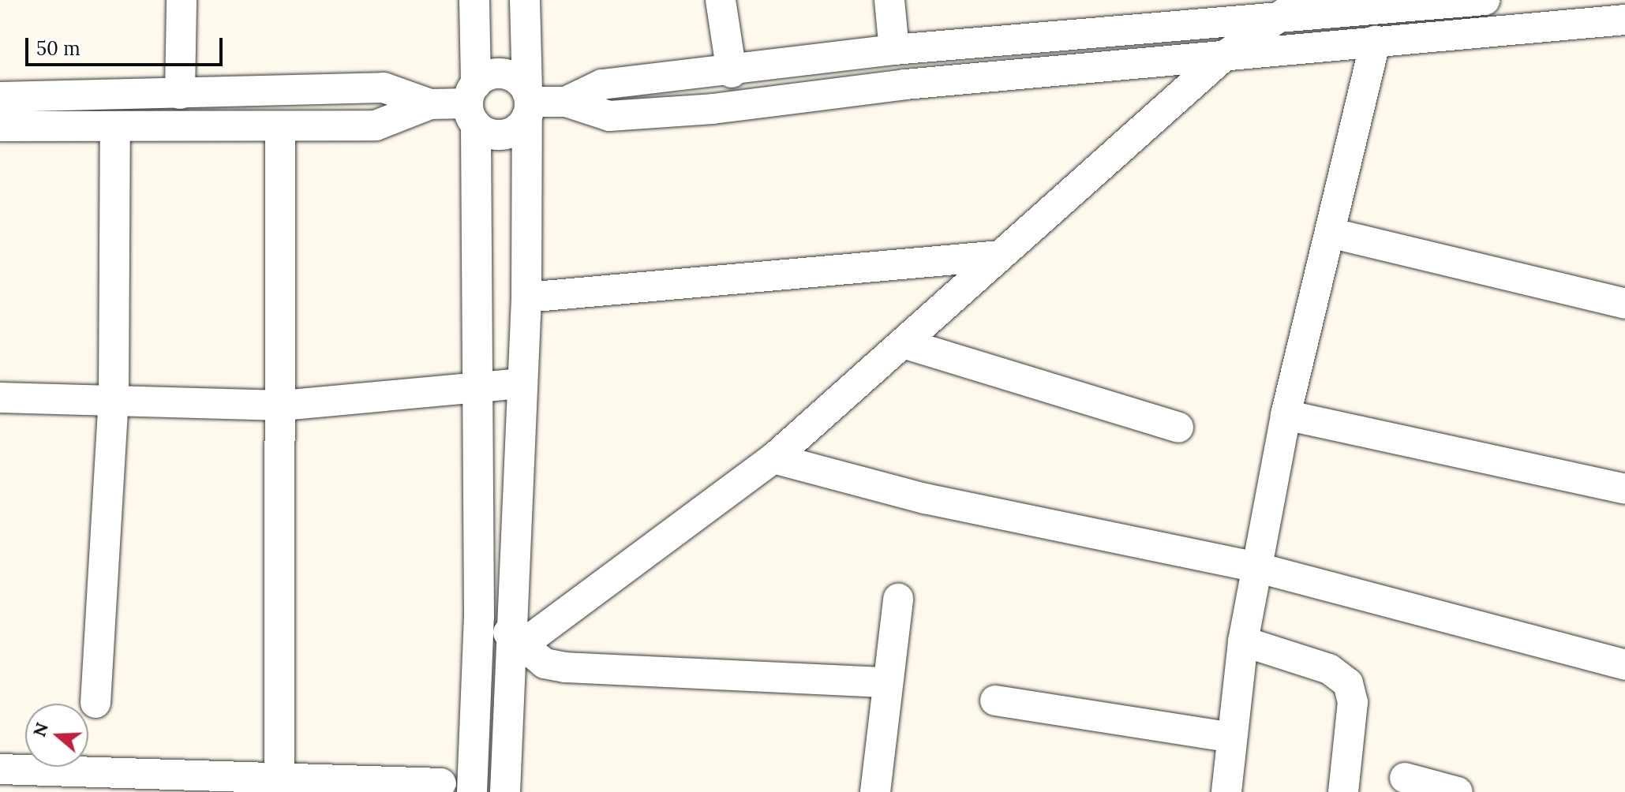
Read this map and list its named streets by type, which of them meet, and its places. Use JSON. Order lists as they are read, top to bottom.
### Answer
{
  "scale_bar": "50 m",
  "north": "left"
}
